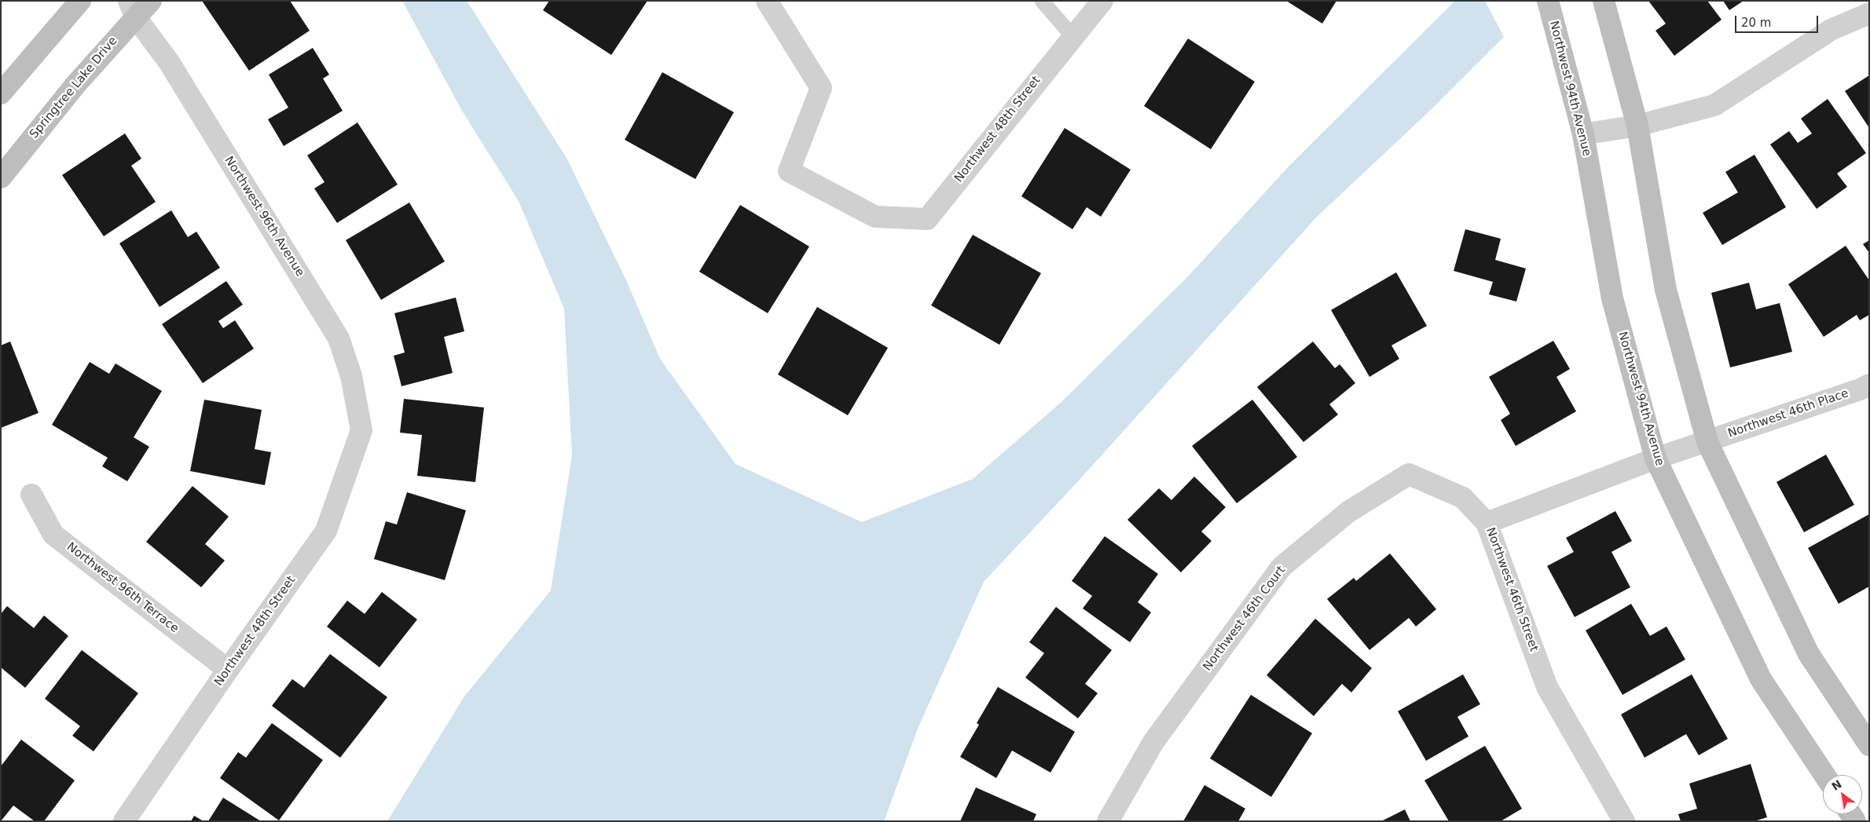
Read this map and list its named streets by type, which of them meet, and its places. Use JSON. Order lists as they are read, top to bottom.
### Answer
{
  "streets": {
    "street": [
      "Springtree Lake Drive",
      "Northwest 94th Avenue",
      "Northwest 48th Street",
      "Northwest 96th Avenue",
      "Northwest 46th Place",
      "Northwest 96th Terrace",
      "Northwest 46th Street",
      "Northwest 46th Court"
    ]
  },
  "crossings": [
    ["Springtree Lake Drive", "Northwest 96th Avenue"],
    ["Northwest 94th Avenue", "Northwest 46th Street"],
    ["Northwest 48th Street", "Northwest 96th Avenue"],
    ["Northwest 48th Street", "Northwest 96th Terrace"],
    ["Northwest 46th Place", "Northwest 46th Street"],
    ["Northwest 46th Street", "Northwest 46th Court"]
  ],
  "scale_bar": "20 m",
  "north": "top left"
}
